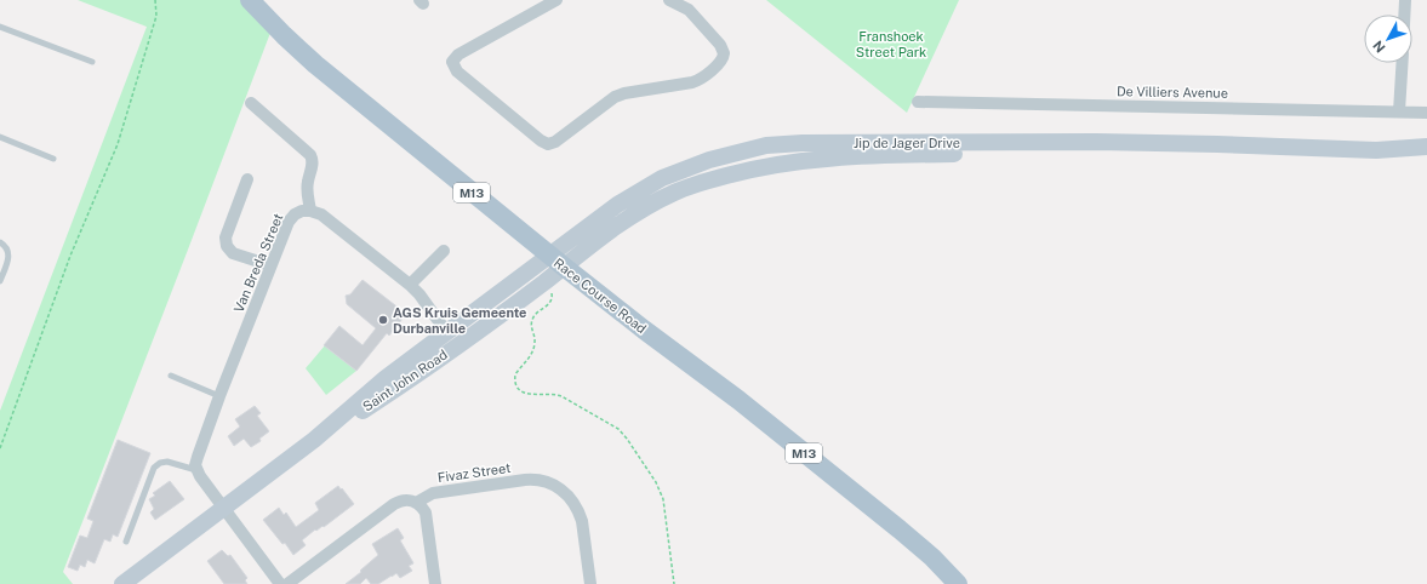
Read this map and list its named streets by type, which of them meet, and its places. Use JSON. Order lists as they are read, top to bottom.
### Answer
{
  "streets": {
    "main road": [
      "Jip de Jager Drive",
      "M13",
      "Race Course Road",
      "Saint John Road"
    ],
    "street": ["De Villiers Avenue", "Van Breda Street", "Fivaz Street"]
  },
  "crossings": [
    ["Jip de Jager Drive", "Race Course Road"],
    ["Jip de Jager Drive", "Saint John Road"],
    ["Race Course Road", "Saint John Road"]
  ],
  "parks": ["Franshoek Street Park"],
  "places": ["AGS Kruis Gemeente Durbanville"],
  "north": "bottom left"
}
